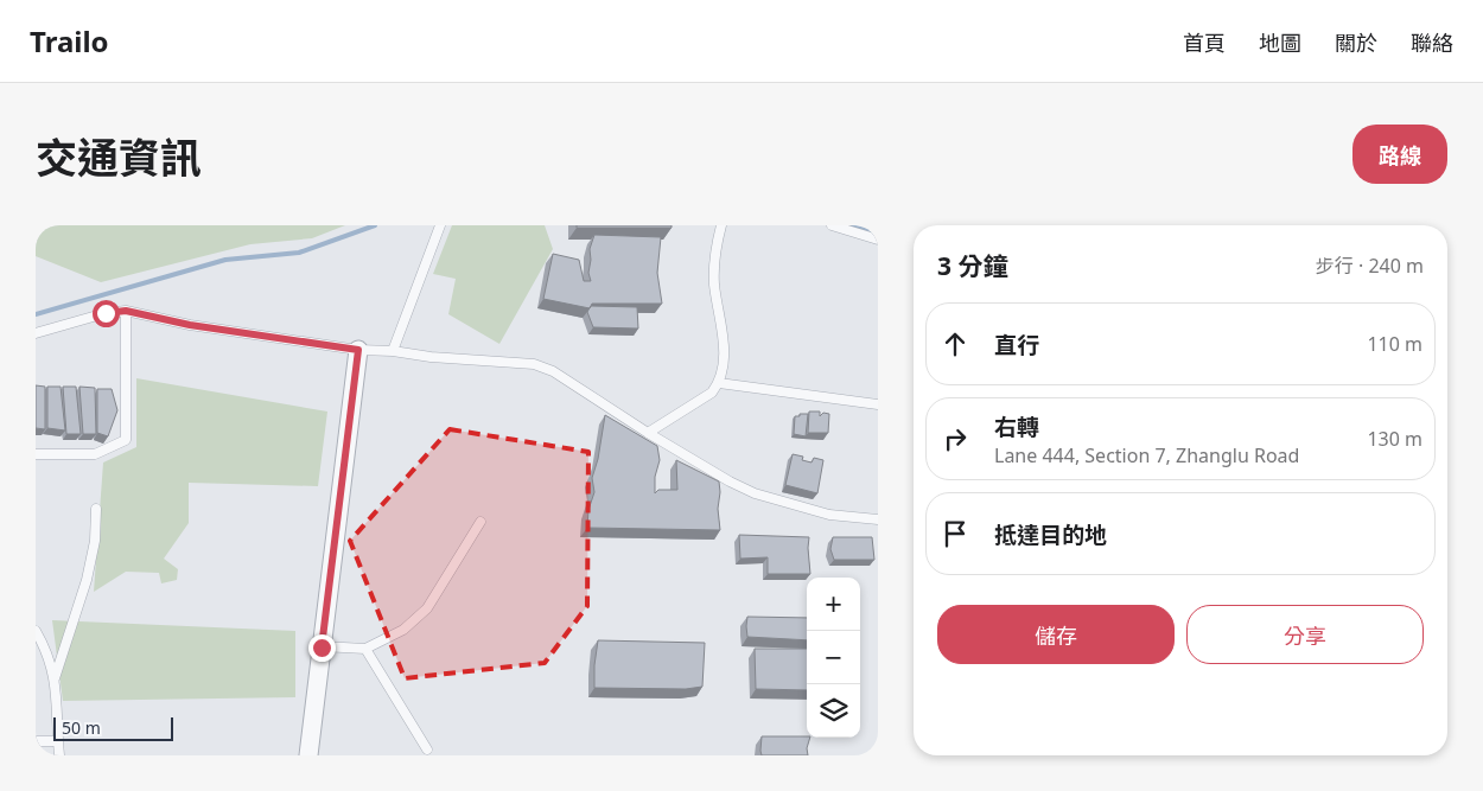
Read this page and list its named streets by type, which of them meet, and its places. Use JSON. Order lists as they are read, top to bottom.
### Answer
{
  "scale_bar": "50 m",
  "page": {
    "header": "Trailo",
    "nav": [
      "首頁",
      "地圖",
      "關於",
      "聯絡"
    ],
    "title": "交通資訊",
    "buttons": [
      "路線",
      ["儲存", "分享"]
    ],
    "heading": ["3 分鐘", "步行 · 240 m"],
    "list": [
      ["直行", "110 m"],
      ["右轉", "Lane 444, Section 7, Zhanglu Road", "130 m"],
      "抵達目的地"
    ],
    "map_buttons": ["+", "−"],
    "scale": "50 m"
  }
}
